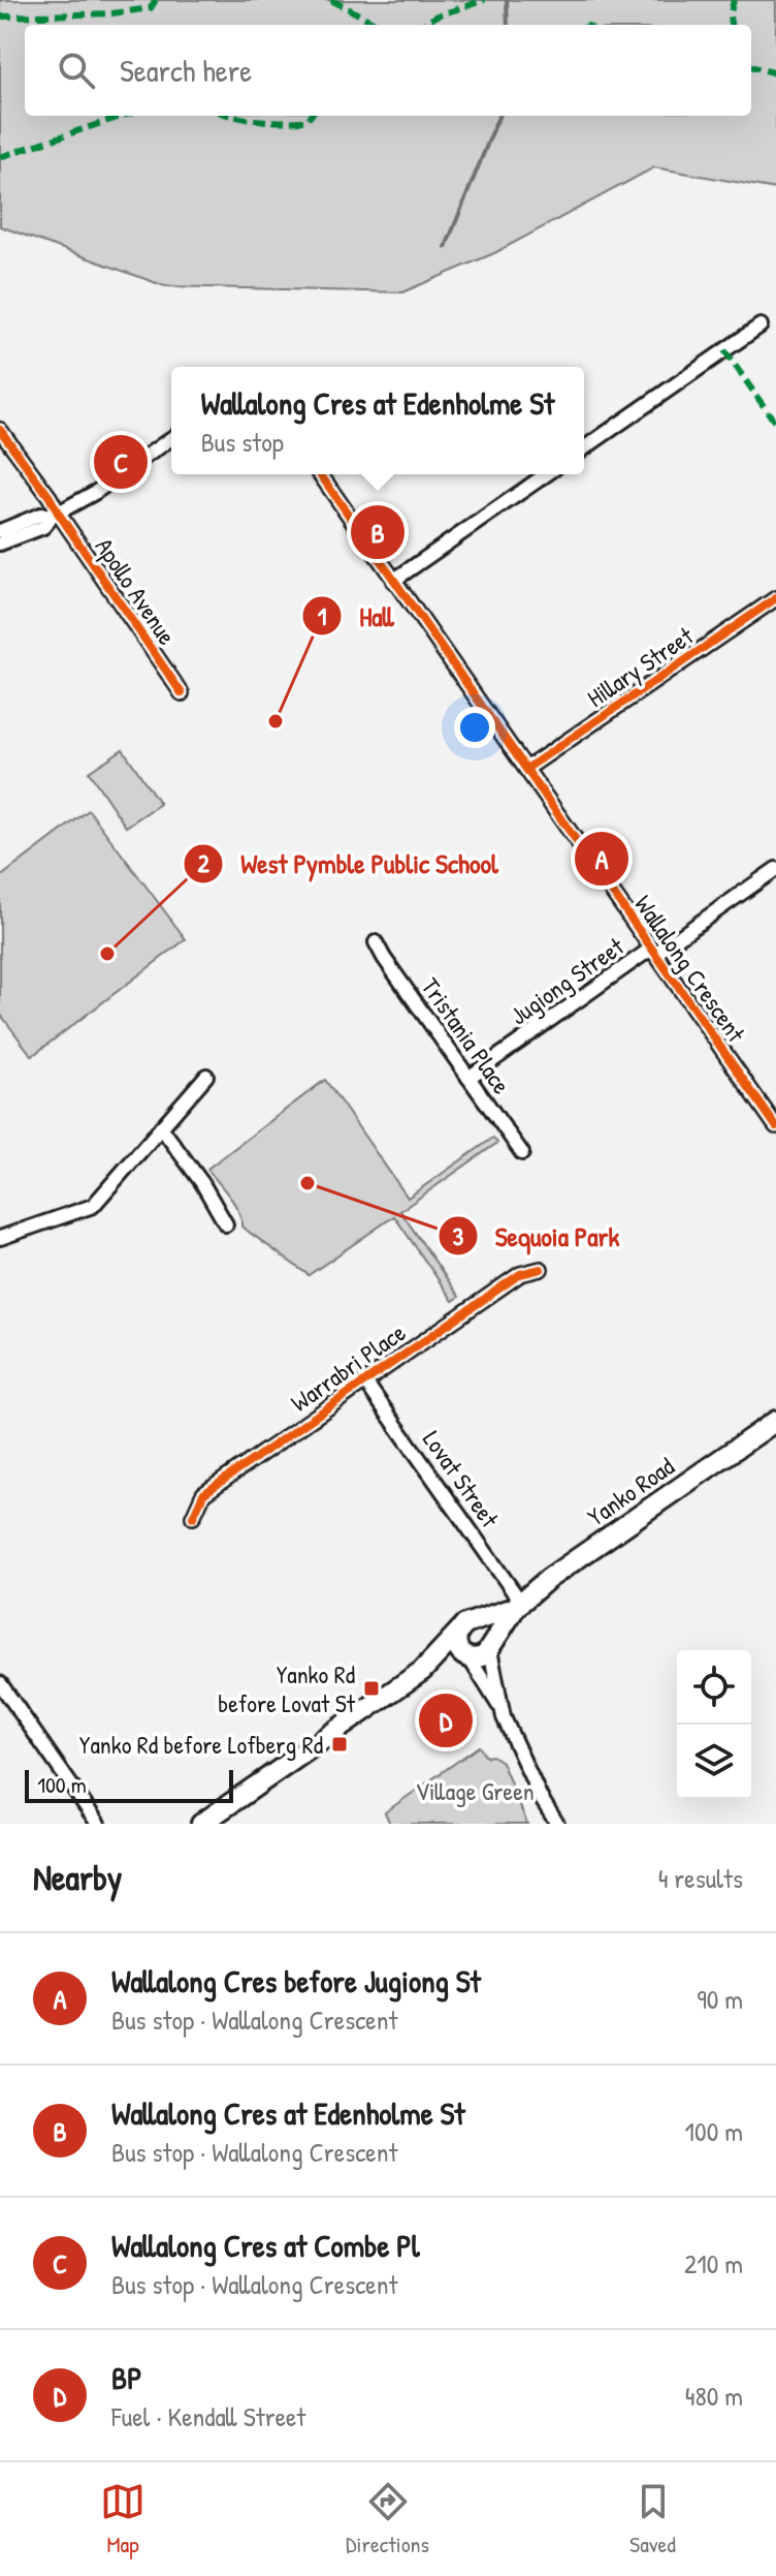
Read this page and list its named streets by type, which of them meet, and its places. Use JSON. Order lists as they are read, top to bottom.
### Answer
{
  "streets": {
    "main road": ["Yanko Road"],
    "street": [
      "Apollo Avenue",
      "Hillary Street",
      "Wallalong Crescent",
      "Jugiong Street",
      "Tristania Place",
      "Warrabri Place",
      "Lovat Street"
    ]
  },
  "crossings": [
    ["Hillary Street", "Wallalong Crescent"],
    ["Wallalong Crescent", "Jugiong Street"],
    ["Jugiong Street", "Tristania Place"],
    ["Warrabri Place", "Lovat Street"],
    ["Lovat Street", "Yanko Road"]
  ],
  "parks": ["Village Green"],
  "places": {
    "other": ["Hall", "West Pymble Public School", "Sequoia Park"],
    "transit": ["Yanko Rd before Lovat St", "Yanko Rd before Lofberg Rd"]
  },
  "scale_bar": "100 m",
  "page": {
    "search": "Search here",
    "popup": ["Wallalong Cres at Edenholme St", "Bus stop"],
    "pins": [
      "C",
      "B",
      "A",
      "D"
    ],
    "scale": "100 m",
    "heading": ["Nearby", "4 results"],
    "list": [
      {
        "mark": "A",
        "name": "Wallalong Cres before Jugiong St",
        "note": "Bus stop · Wallalong Crescent",
        "value": "90 m"
      },
      {
        "mark": "B",
        "name": "Wallalong Cres at Edenholme St",
        "note": "Bus stop · Wallalong Crescent",
        "value": "100 m"
      },
      {
        "mark": "C",
        "name": "Wallalong Cres at Combe Pl",
        "note": "Bus stop · Wallalong Crescent",
        "value": "210 m"
      },
      {
        "mark": "D",
        "name": "BP",
        "note": "Fuel · Kendall Street",
        "value": "480 m"
      }
    ],
    "nav": ["Map", "Directions", "Saved"]
  }
}
